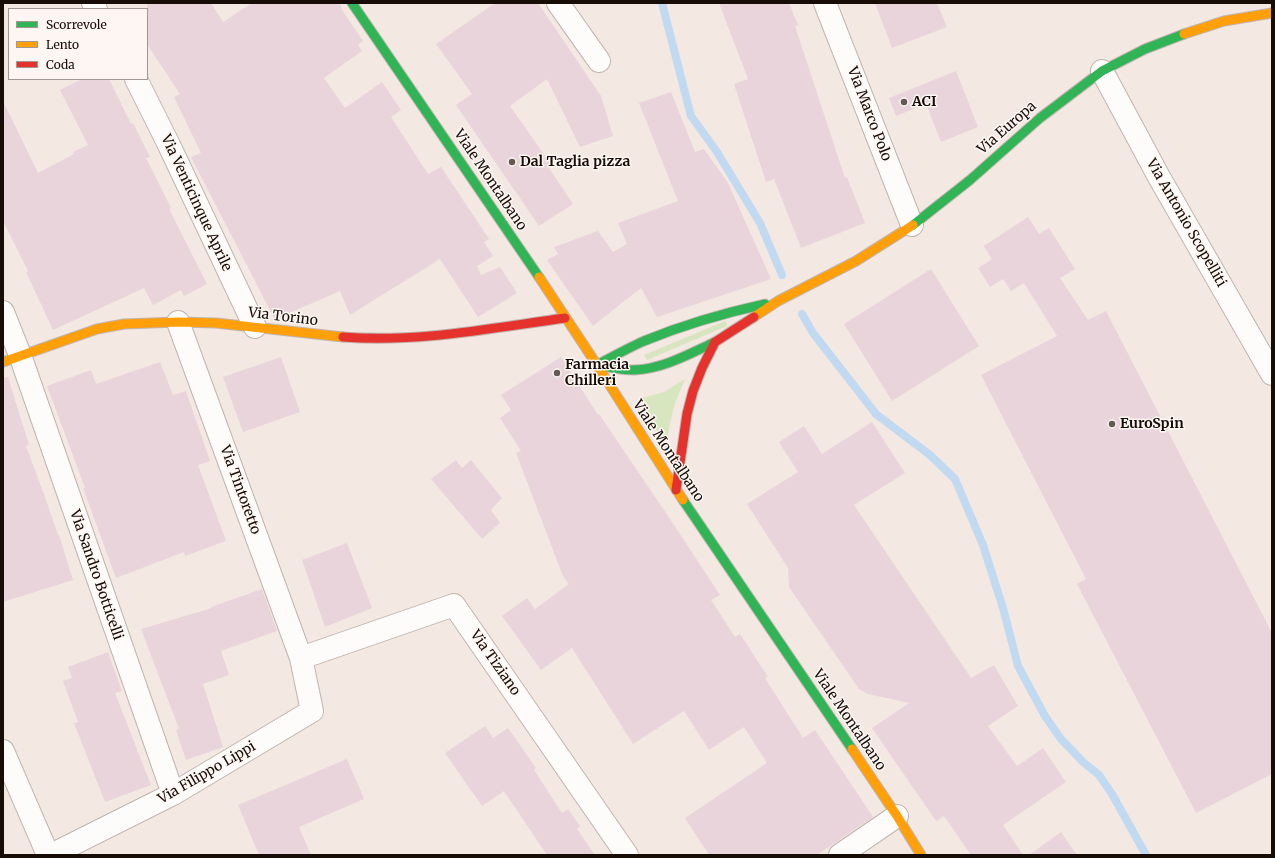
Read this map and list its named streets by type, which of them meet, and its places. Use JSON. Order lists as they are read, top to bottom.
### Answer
{
  "streets": {
    "main road": ["Via Europa", "Viale Montalbano", "Via Torino"],
    "street": [
      "Via Marco Polo",
      "Via Venticinque Aprile",
      "Via Antonio Scopelliti",
      "Via Tintoretto",
      "Via Sandro Botticelli",
      "Via Tiziano",
      "Via Filippo Lippi"
    ]
  },
  "crossings": [
    ["Via Marco Polo", "Via Europa"],
    ["Via Europa", "Via Antonio Scopelliti"],
    ["Viale Montalbano", "Via Torino"],
    ["Via Venticinque Aprile", "Via Torino"],
    ["Via Torino", "Via Tintoretto"],
    ["Via Torino", "Via Sandro Botticelli"],
    ["Via Tintoretto", "Via Tiziano"],
    ["Via Tintoretto", "Via Filippo Lippi"],
    ["Via Sandro Botticelli", "Via Filippo Lippi"],
    ["Via Tiziano", "Via Filippo Lippi"]
  ],
  "places": [
    "ACI",
    "Dal Taglia pizza",
    "Farmacia Chilleri",
    "EuroSpin"
  ],
  "legend": ["Scorrevole", "Lento", "Coda"]
}
